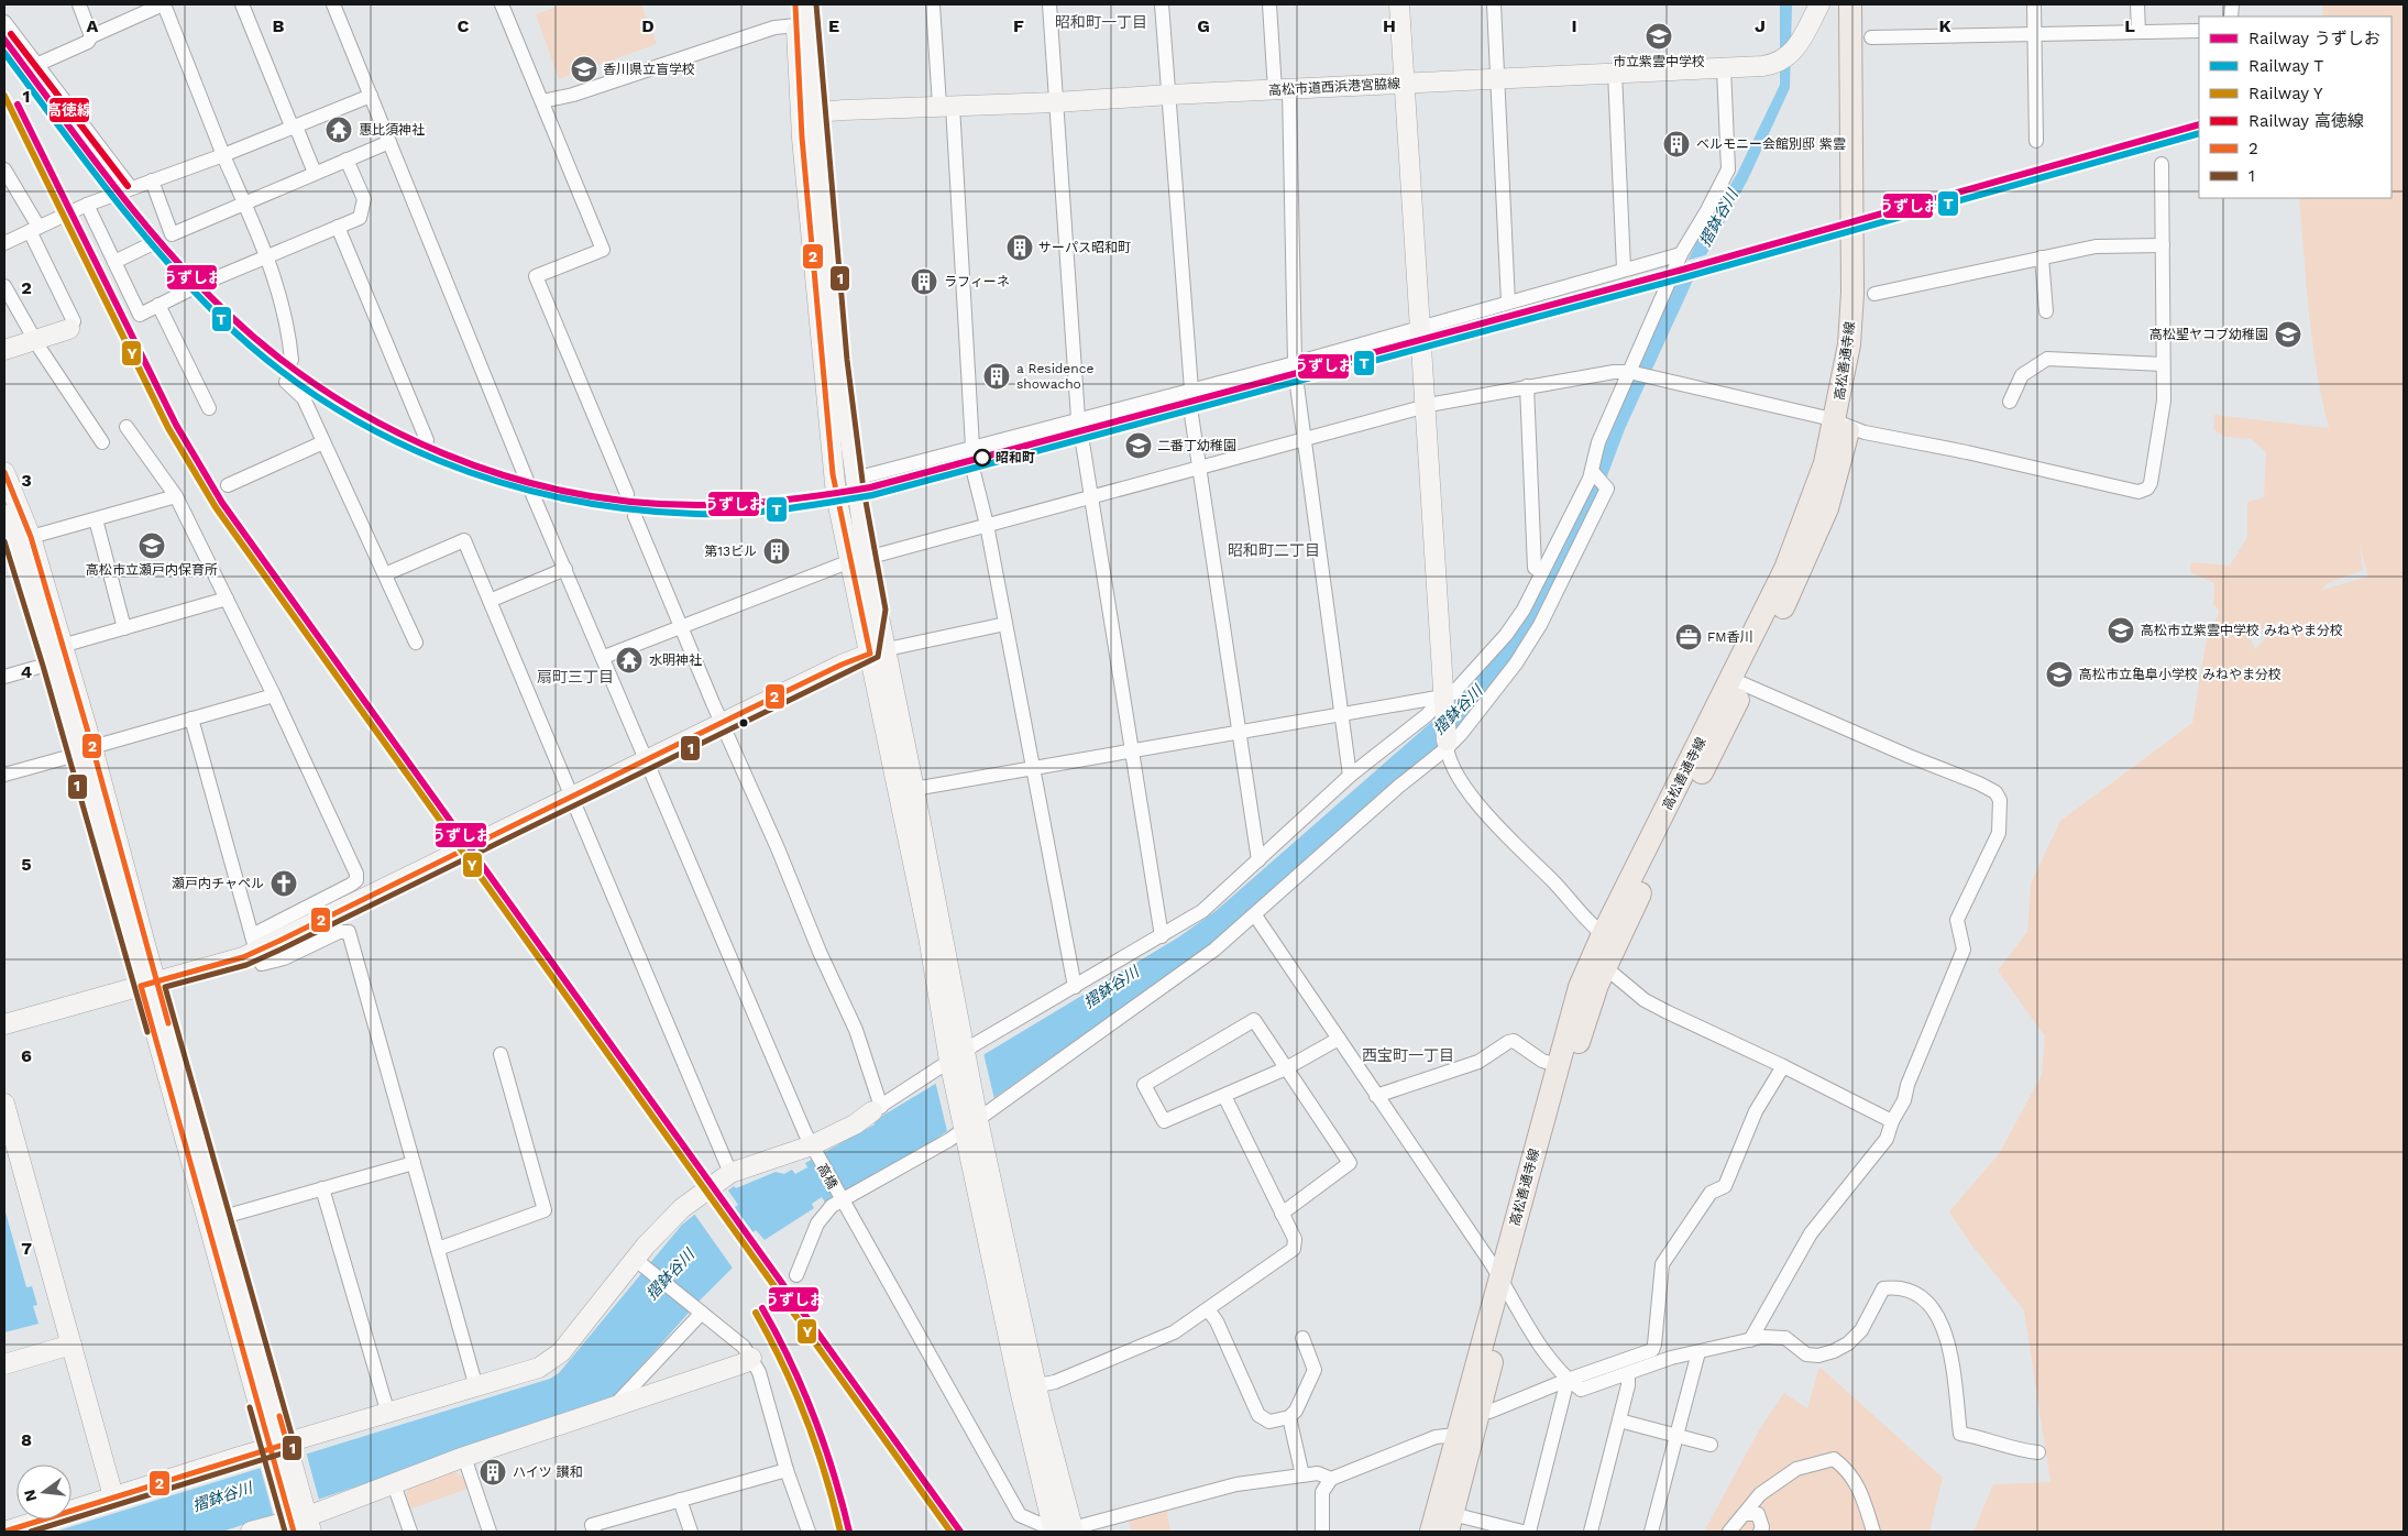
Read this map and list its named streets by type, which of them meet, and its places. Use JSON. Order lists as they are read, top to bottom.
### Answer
{
  "streets": {
    "main road": ["高松善通寺線"],
    "street": ["高松市道西浜港宮脇線", "高橋"]
  },
  "districts": [
    "昭和町一丁目",
    "昭和町二丁目",
    "扇町三丁目",
    "西宝町一丁目"
  ],
  "water": ["摺鉢谷川"],
  "places": {
    "school or university": [
      "市立紫雲中学校",
      "香川県立盲学校",
      "高松聖ヤコブ幼稚園",
      "二番丁幼稚園",
      "高松市立瀬戸内保育所",
      "高松市立紫雲中学校 みねやま分校",
      "高松市立亀阜小学校 みねやま分校"
    ],
    "temple": ["惠比須神社", "水明神社"],
    "building": [
      "ベルモニー会館別邸 紫雲",
      "サーパス昭和町",
      "ラフィーネ",
      "a Residence showacho",
      "第13ビル",
      "ハイツ 讃和"
    ],
    "other": ["昭和町"],
    "office": ["FM香川"],
    "church": ["瀬戸内チャペル"]
  },
  "lines": [
    "transit line 2",
    "transit line 1",
    "rail line 高徳線",
    "rail line うずしお",
    "rail line T",
    "rail line Y"
  ],
  "legend": [
    "Railway うずしお",
    "Railway T",
    "Railway Y",
    "Railway 高徳線",
    "2",
    "1"
  ],
  "north": "left",
  "grid": {
    "columns": [
      "A",
      "B",
      "C",
      "D",
      "E",
      "F",
      "G",
      "H",
      "I",
      "J",
      "K",
      "L"
    ],
    "rows": [
      "1",
      "2",
      "3",
      "4",
      "5",
      "6",
      "7",
      "8"
    ]
  }
}
